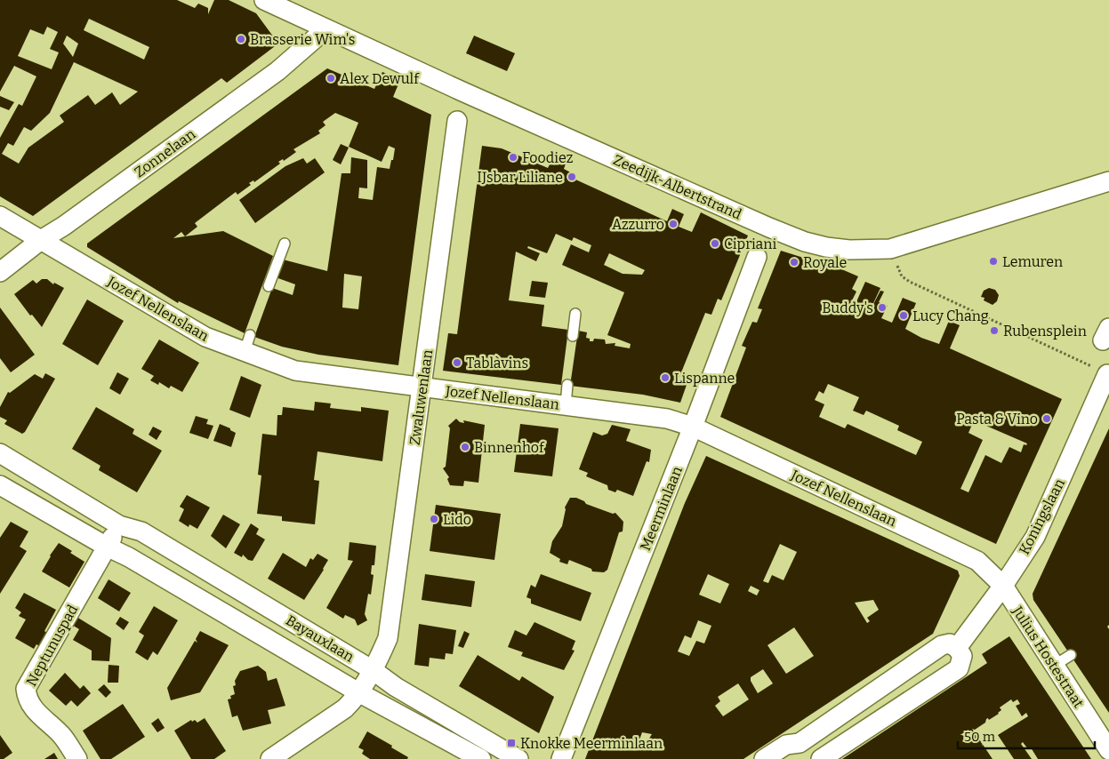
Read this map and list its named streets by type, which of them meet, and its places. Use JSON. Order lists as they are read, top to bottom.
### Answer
{
  "streets": {
    "street": [
      "Zonnelaan",
      "Zeedijk-Albertstrand",
      "Jozef Nellenslaan",
      "Zwaluwenlaan",
      "Meerminlaan",
      "Koningslaan",
      "Bayauxlaan",
      "Neptunuspad",
      "Julius Hostestraat"
    ]
  },
  "crossings": [
    ["Zonnelaan", "Zeedijk-Albertstrand"],
    ["Zonnelaan", "Jozef Nellenslaan"],
    ["Jozef Nellenslaan", "Zwaluwenlaan"],
    ["Jozef Nellenslaan", "Meerminlaan"],
    ["Jozef Nellenslaan", "Koningslaan"],
    ["Jozef Nellenslaan", "Julius Hostestraat"],
    ["Zwaluwenlaan", "Bayauxlaan"],
    ["Koningslaan", "Julius Hostestraat"],
    ["Bayauxlaan", "Neptunuspad"]
  ],
  "places": {
    "other": [
      "Brasserie Wim's",
      "Alex Dewulf",
      "Foodiez",
      "IJsbar Liliane",
      "Azzurro",
      "Cipriani",
      "Lemuren",
      "Royale",
      "Buddy's",
      "Lucy Chang",
      "Rubensplein",
      "Tablàvins",
      "Lispanne",
      "Pasta & Vino",
      "Binnenhof",
      "Lido"
    ],
    "transit": ["Knokke Meerminlaan"]
  },
  "scale_bar": "50 m"
}
